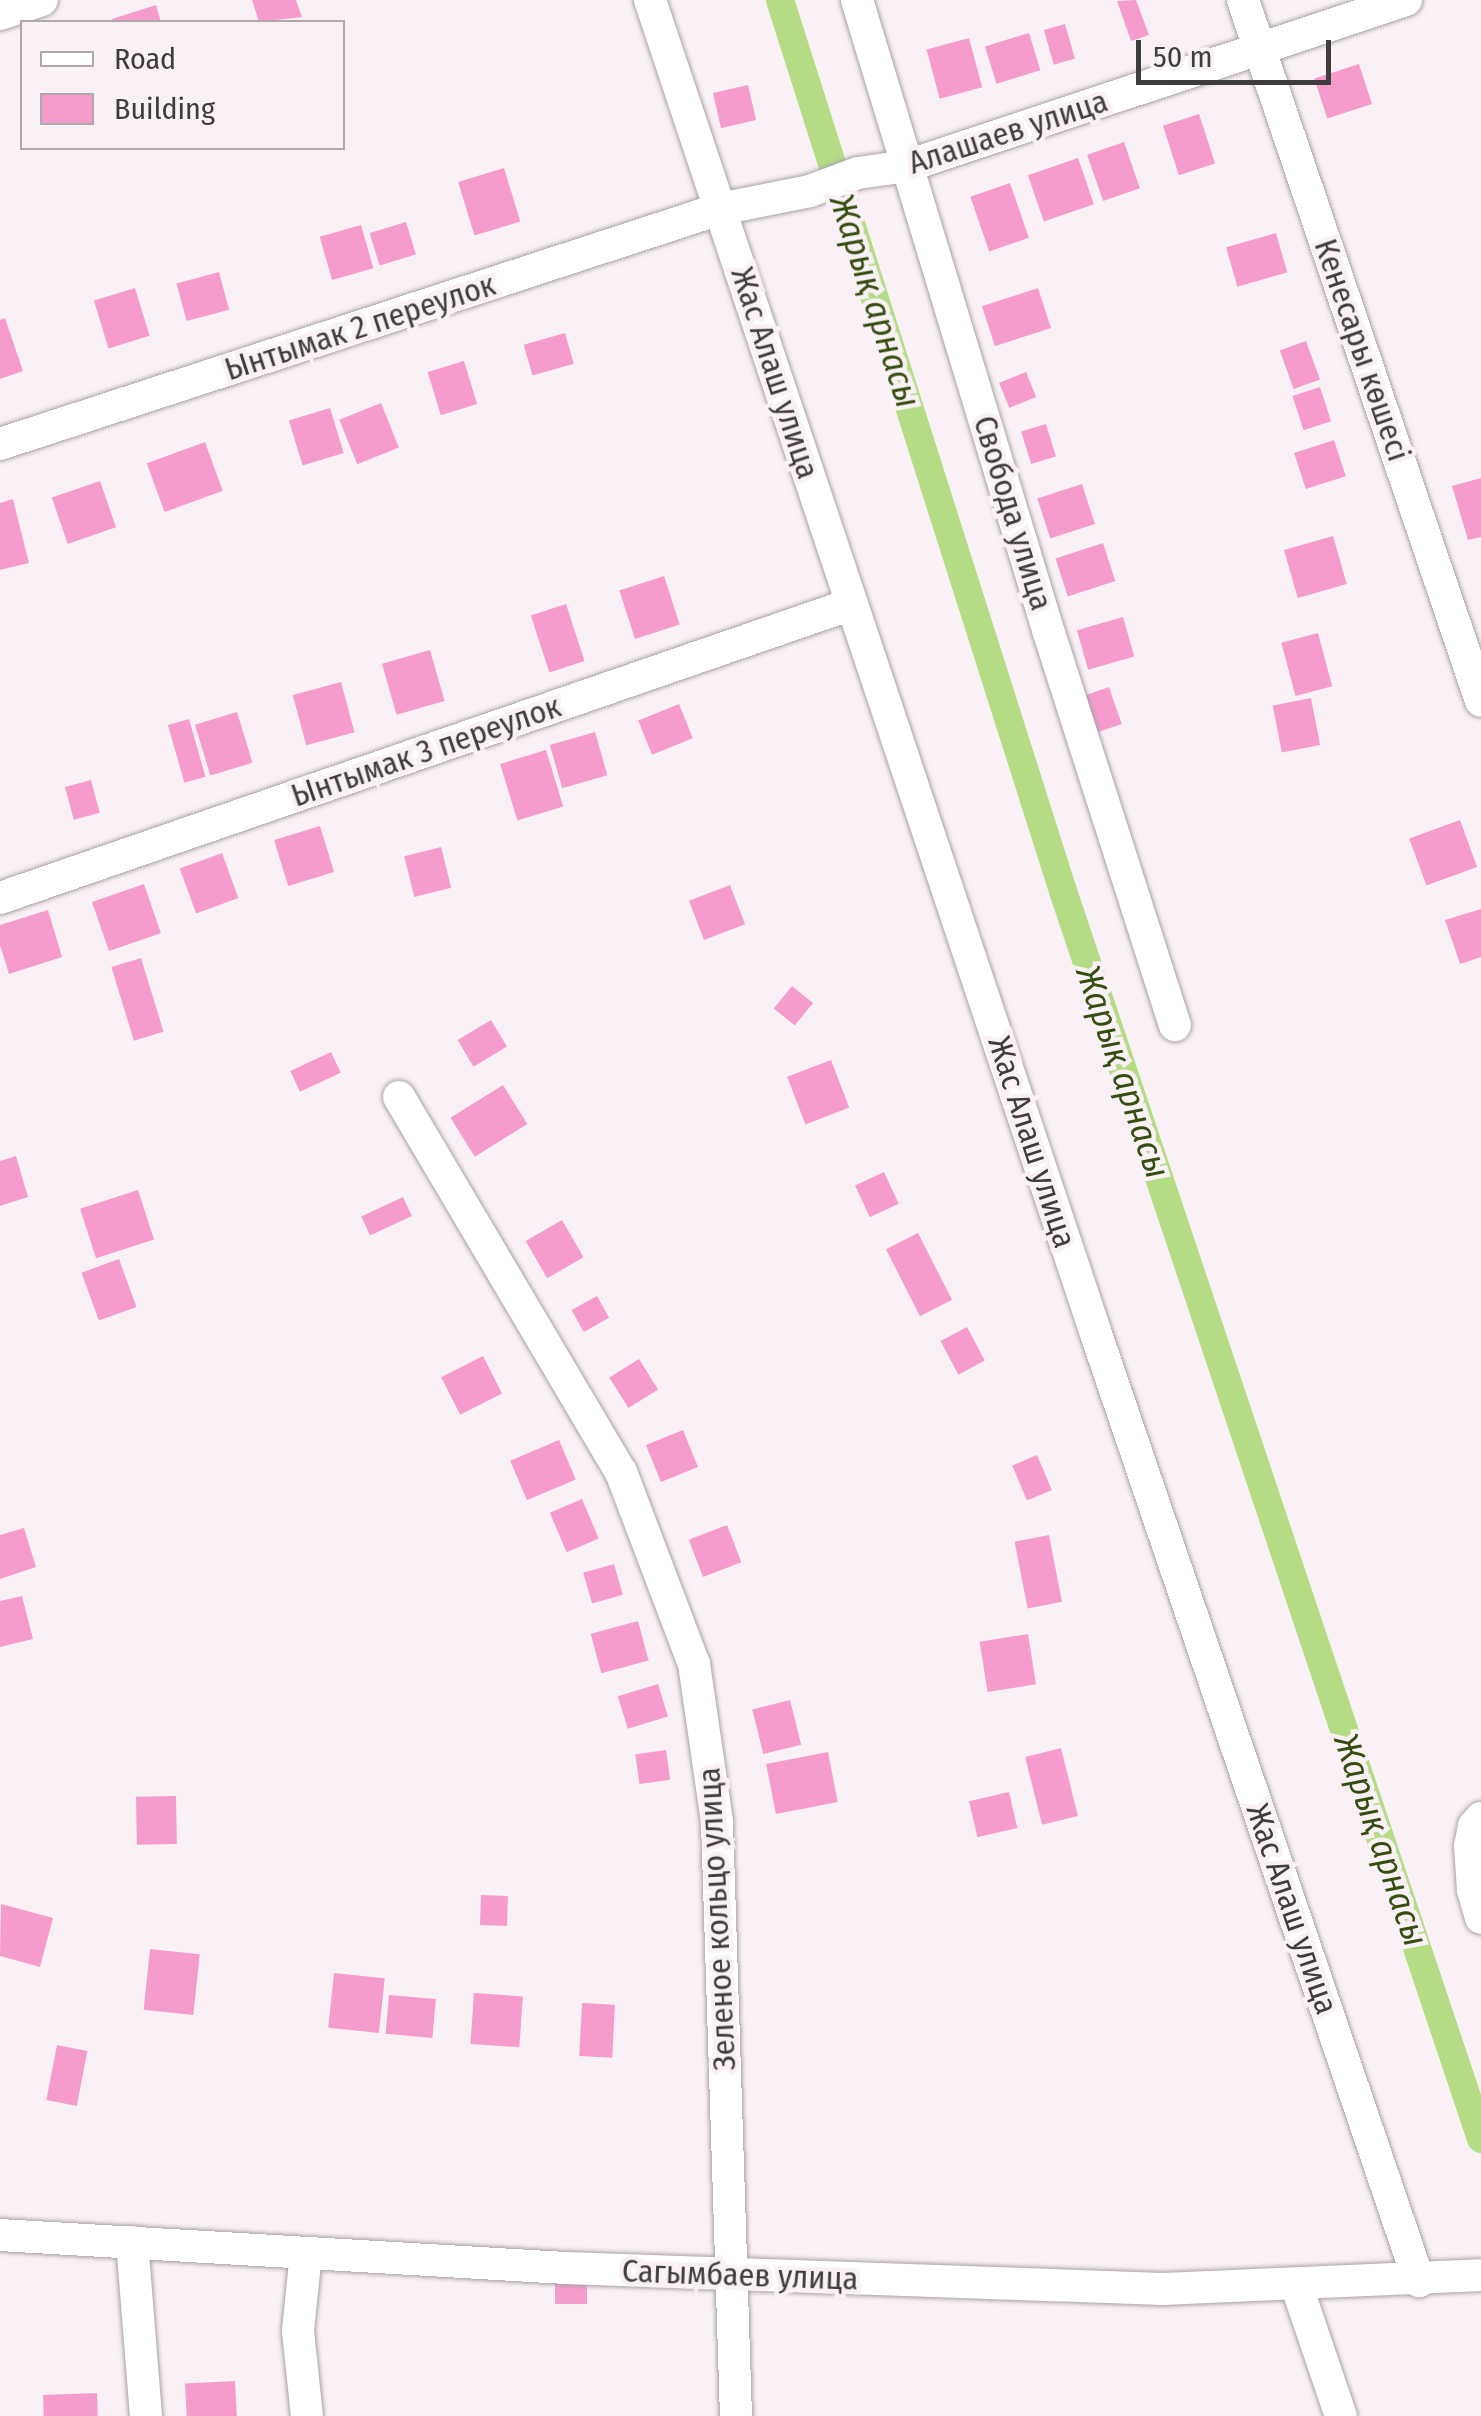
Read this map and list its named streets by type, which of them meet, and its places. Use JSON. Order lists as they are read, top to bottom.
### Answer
{
  "streets": {
    "street": [
      "Алашаев улица",
      "Ынтымак 2 переулок",
      "Кенесары көшесі",
      "Жас Алаш улица",
      "Свобода улица",
      "Ынтымак 3 переулок",
      "Зеленое кольцо улица",
      "Сагымбаев улица"
    ]
  },
  "crossings": [
    ["Алашаев улица", "Ынтымак 2 переулок"],
    ["Алашаев улица", "Кенесары көшесі"],
    ["Алашаев улица", "Жас Алаш улица"],
    ["Алашаев улица", "Свобода улица"],
    ["Ынтымак 2 переулок", "Жас Алаш улица"],
    ["Жас Алаш улица", "Ынтымак 3 переулок"],
    ["Жас Алаш улица", "Сагымбаев улица"],
    ["Зеленое кольцо улица", "Сагымбаев улица"]
  ],
  "water": ["Жарық арнасы"],
  "legend": ["Road", "Building"],
  "scale_bar": "50 m"
}
